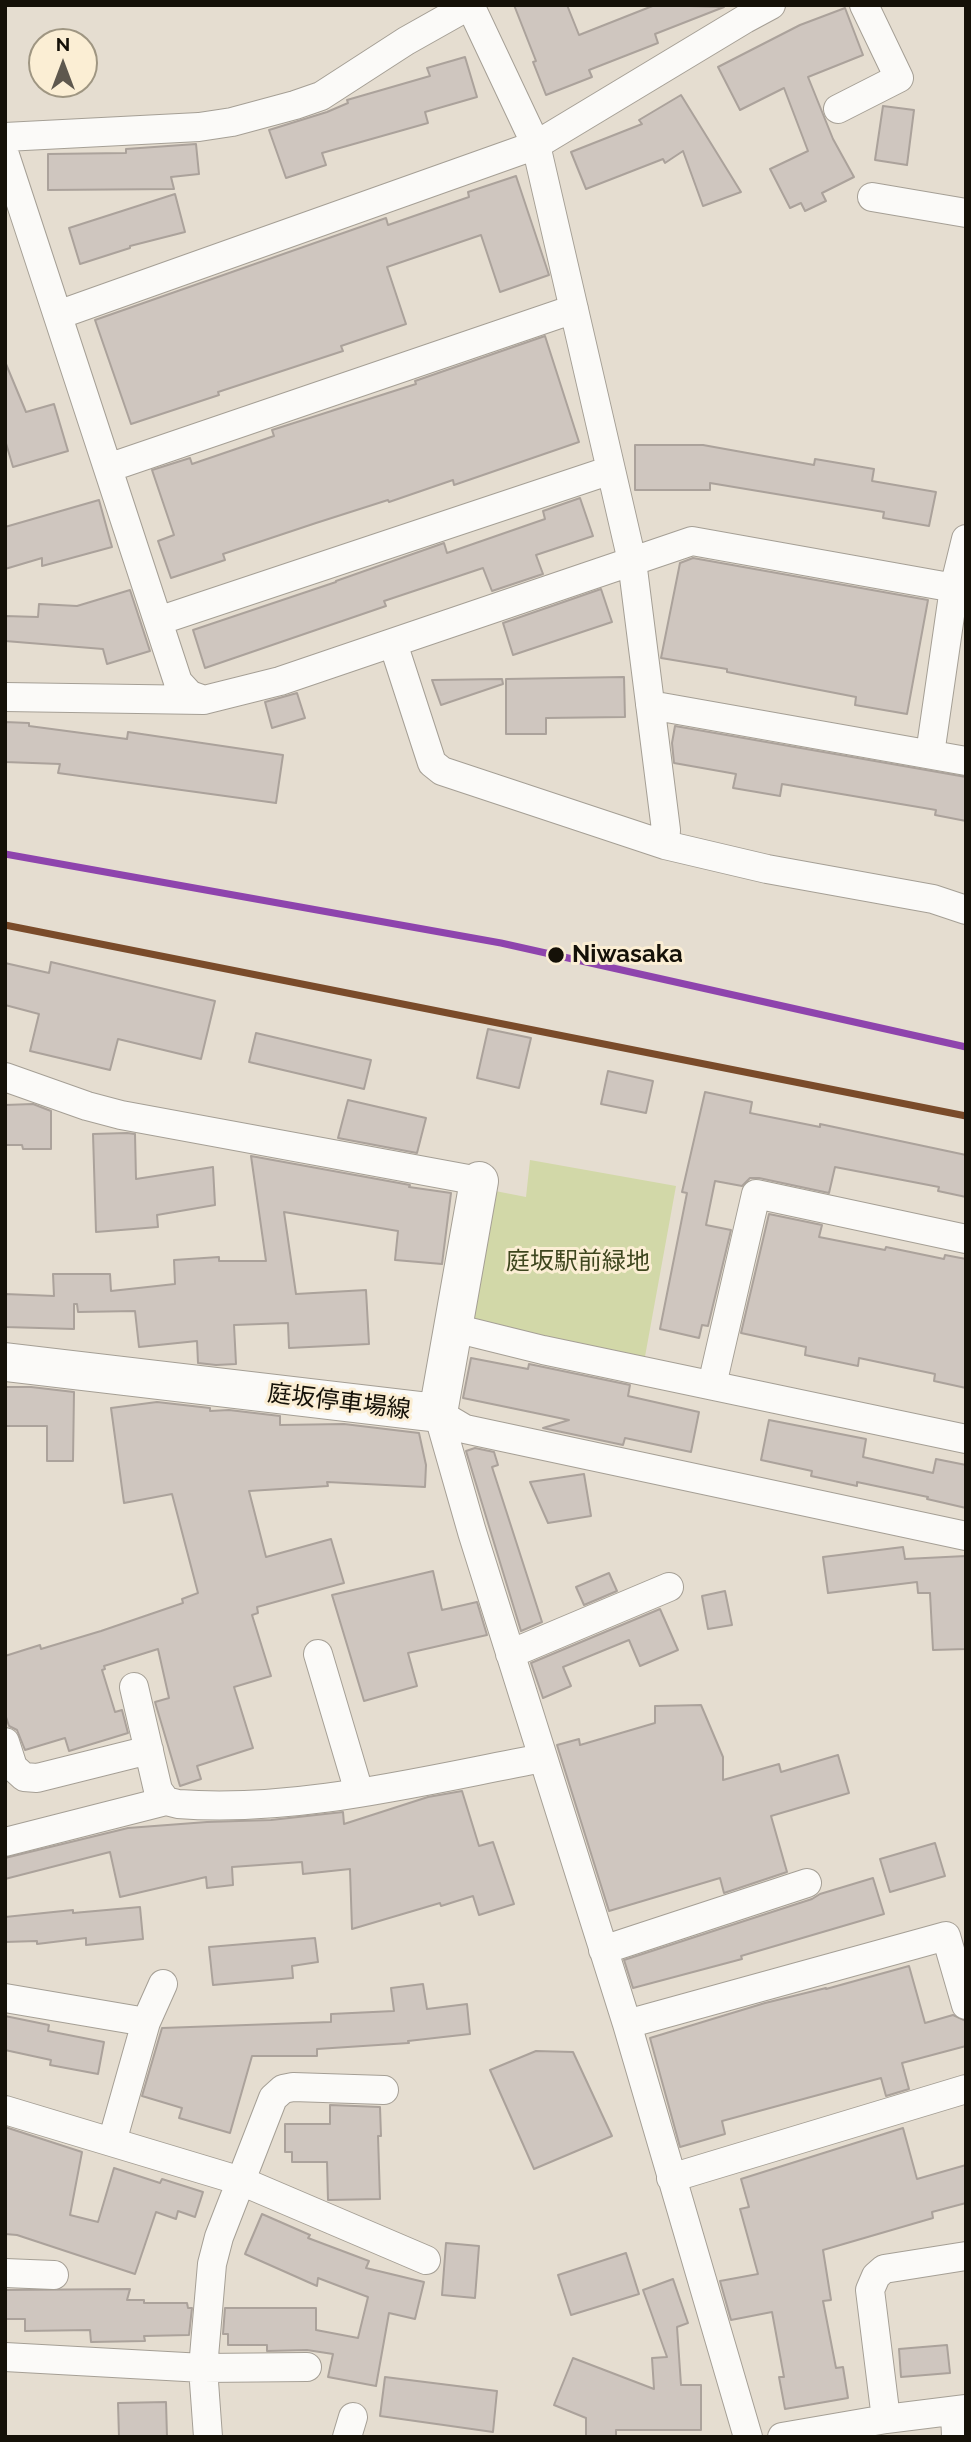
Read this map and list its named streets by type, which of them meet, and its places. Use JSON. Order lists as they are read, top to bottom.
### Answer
{
  "streets": {
    "main road": ["庭坂停車場線"]
  },
  "parks": ["庭坂駅前緑地"],
  "places": ["Niwasaka"],
  "north": "top"
}
